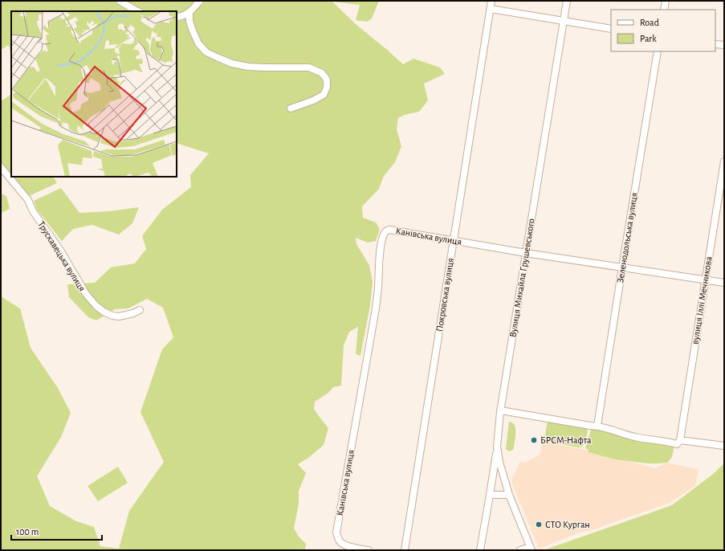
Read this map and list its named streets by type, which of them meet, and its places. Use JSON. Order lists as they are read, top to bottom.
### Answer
{
  "streets": {
    "street": [
      "Канівська вулиця",
      "Зеленодольська вулиця",
      "Трускавецька вулиця",
      "Вулиця Михайла Грушевського",
      "Покровська вулиця",
      "вулиця Іллі Мечникова"
    ]
  },
  "crossings": [
    ["Канівська вулиця", "Зеленодольська вулиця"],
    ["Канівська вулиця", "Вулиця Михайла Грушевського"],
    ["Канівська вулиця", "Покровська вулиця"],
    ["Канівська вулиця", "вулиця Іллі Мечникова"]
  ],
  "places": ["БРСМ-Нафта", "СТО Курган"],
  "legend": ["Road", "Park"],
  "scale_bar": "100 m"
}
